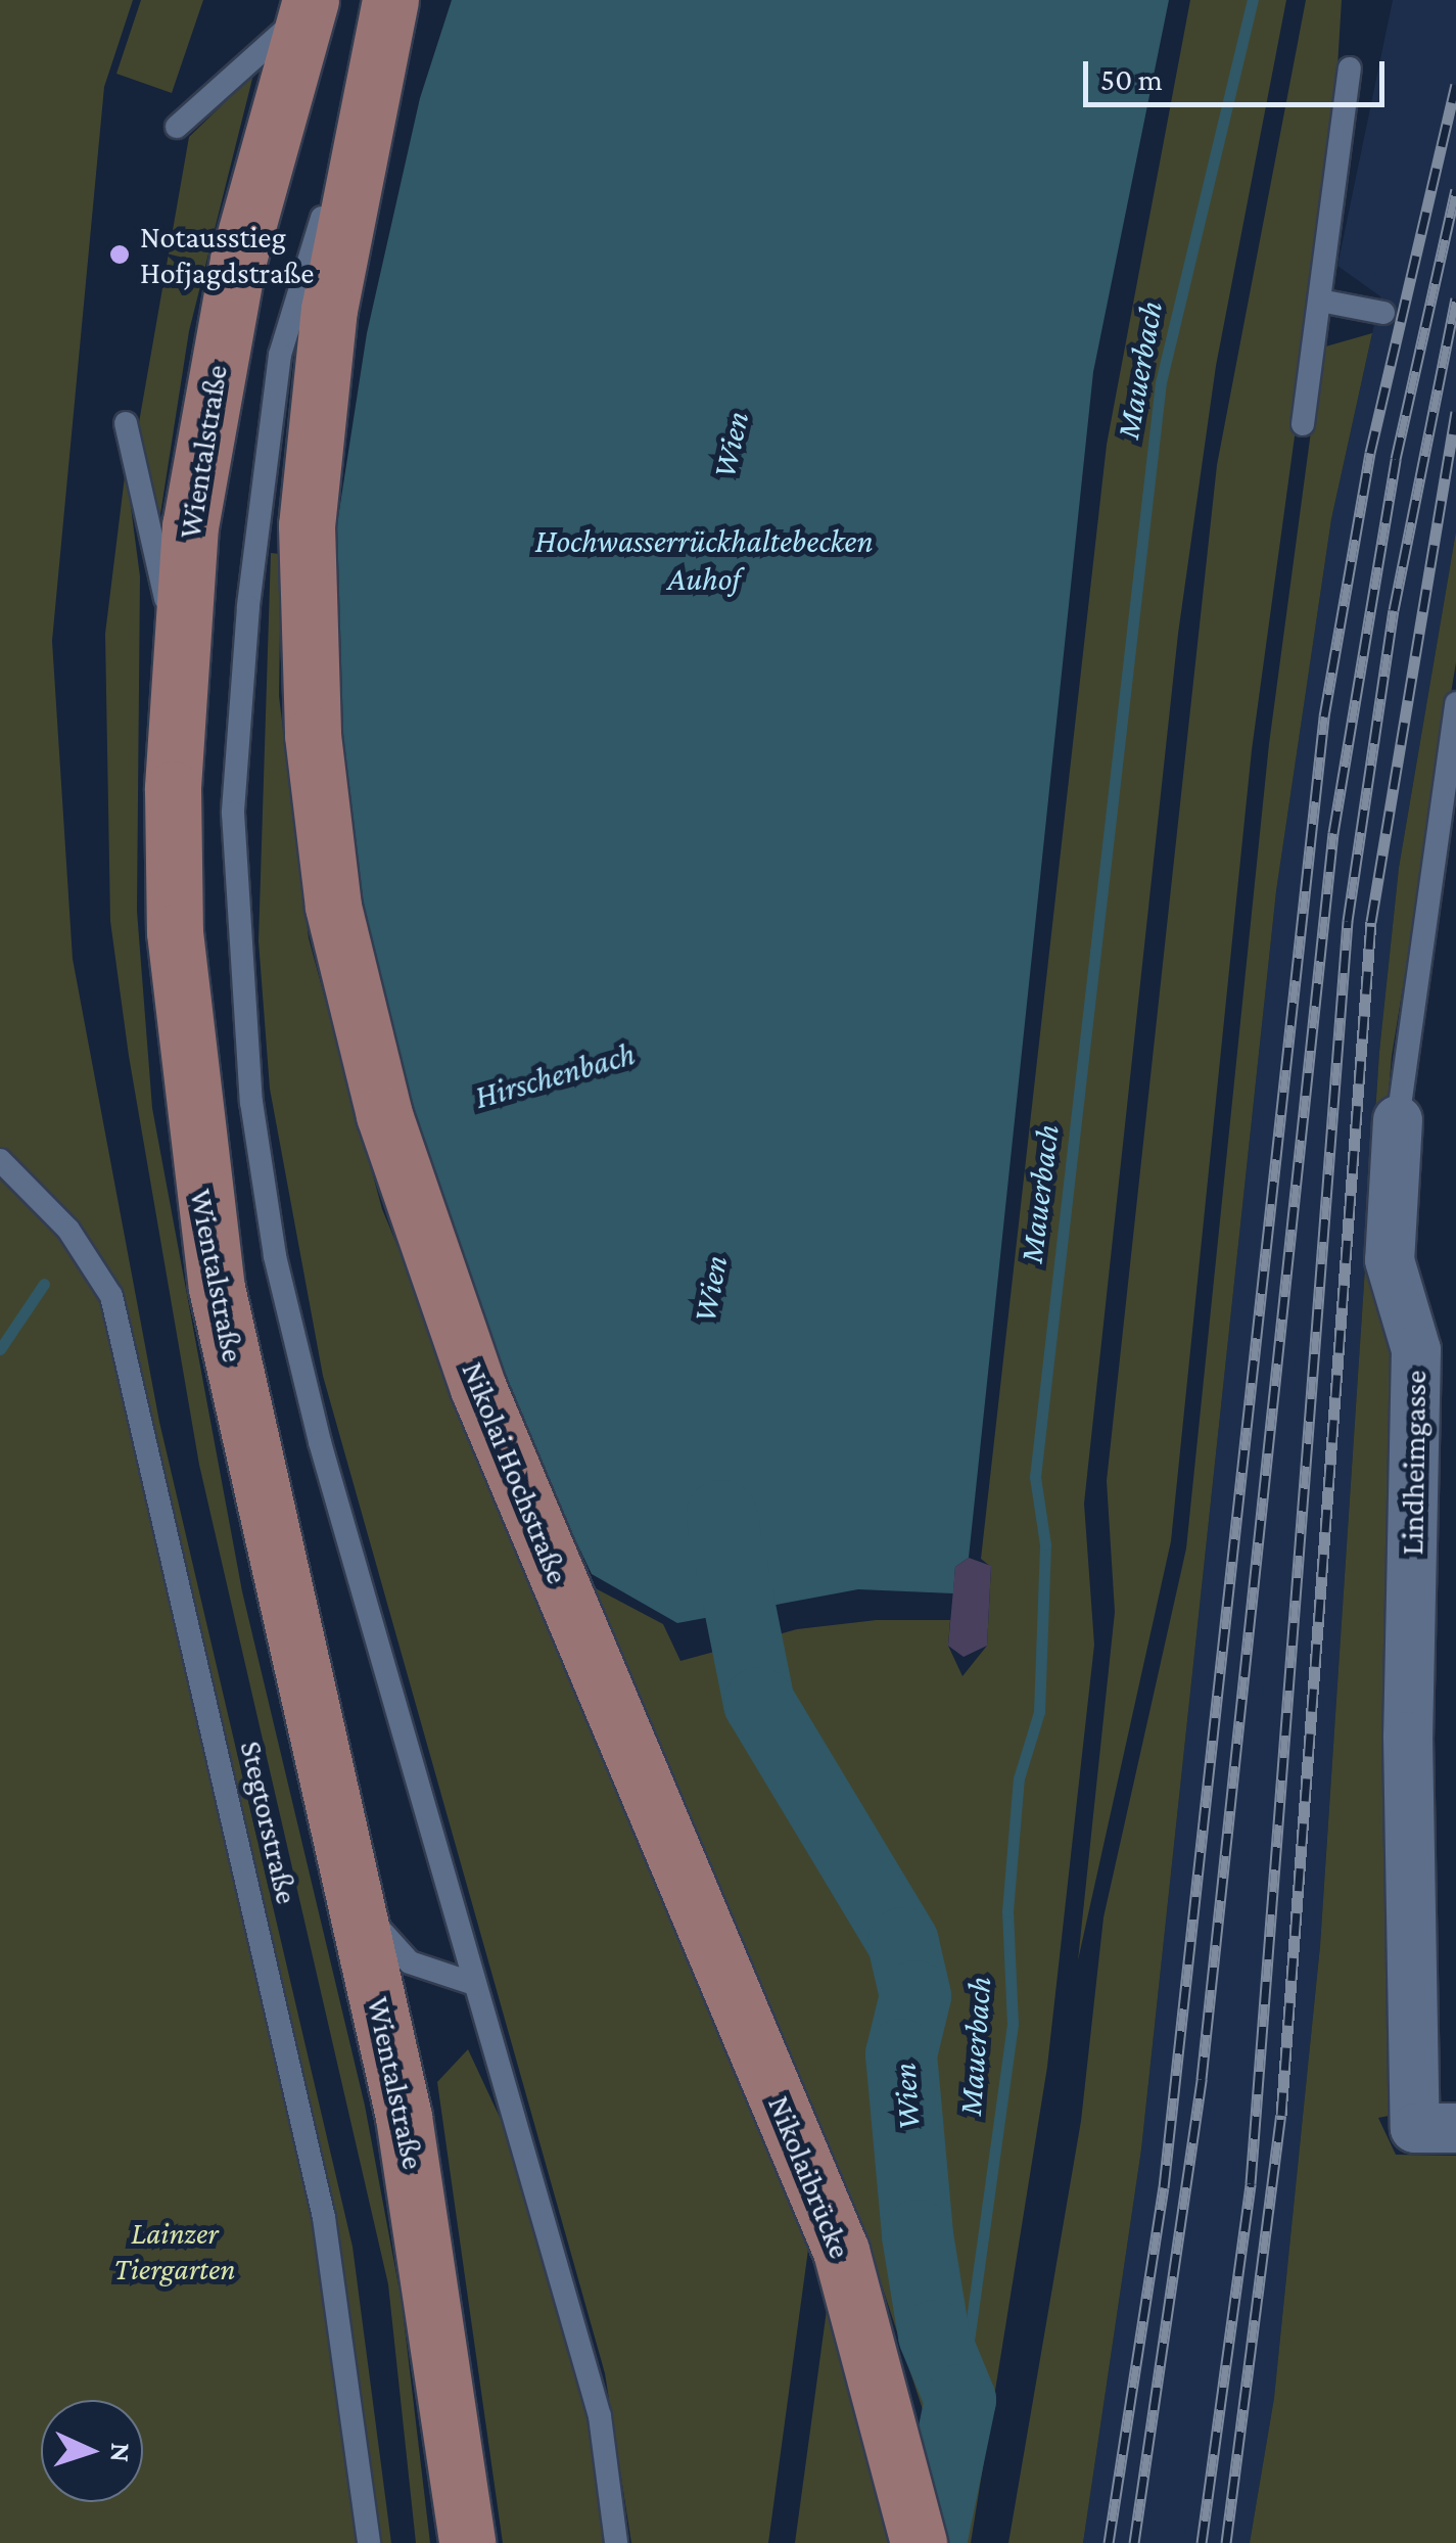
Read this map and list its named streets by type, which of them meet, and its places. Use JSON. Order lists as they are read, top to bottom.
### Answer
{
  "streets": {
    "main road": ["Wientalstraße", "Nikolai Hochstraße", "Nikolaibrücke"],
    "street": ["Lindheimgasse"],
    "lane": ["Stegtorstraße"]
  },
  "crossings": [
    ["Nikolai Hochstraße", "Nikolaibrücke"]
  ],
  "water": [
    "Mauerbach",
    "Wien",
    "Hochwasserrückhaltebecken Auhof",
    "Hirschenbach"
  ],
  "parks": ["Lainzer Tiergarten"],
  "places": ["Notausstieg Hofjagdstraße"],
  "scale_bar": "50 m",
  "north": "right"
}
